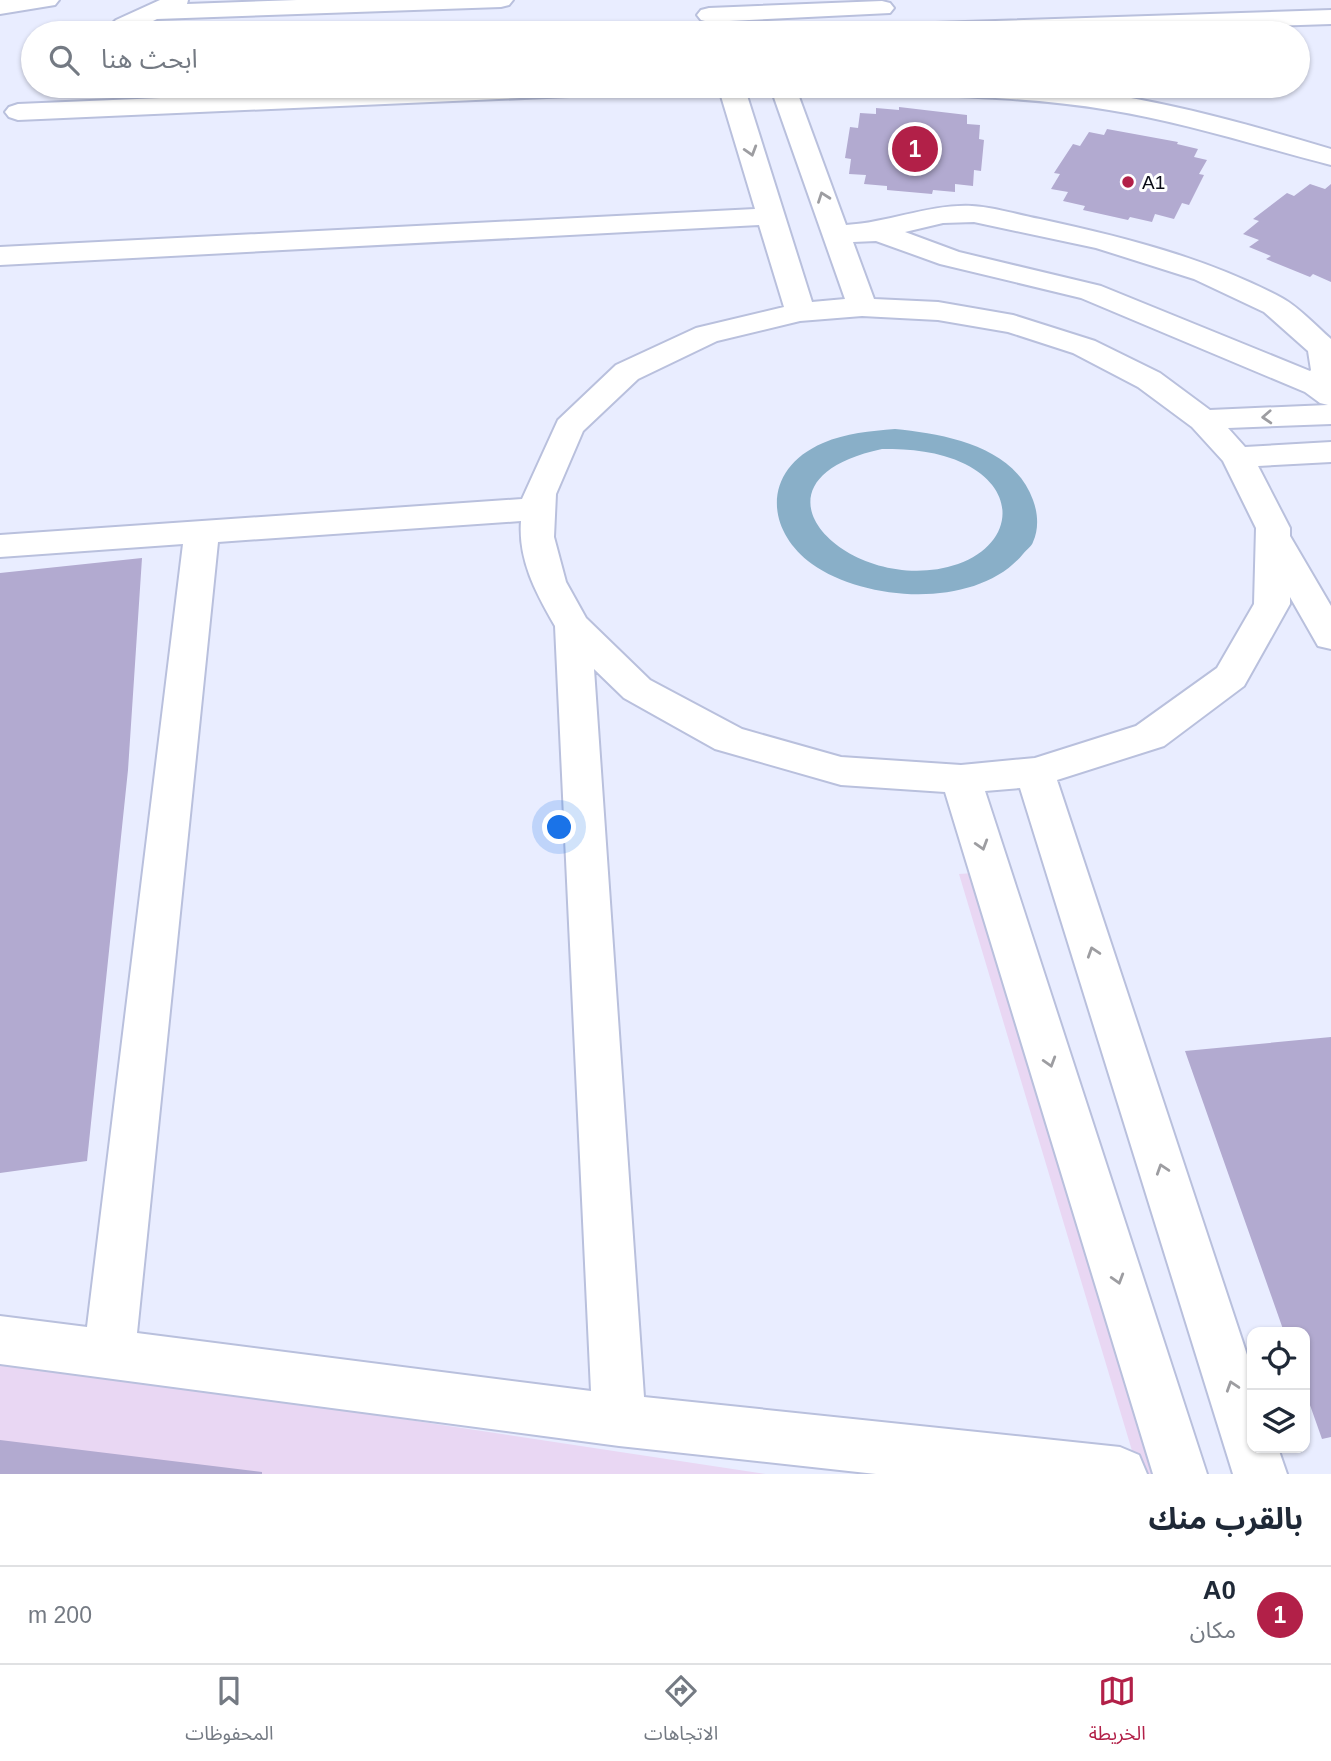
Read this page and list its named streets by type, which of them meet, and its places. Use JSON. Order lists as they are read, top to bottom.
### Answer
{
  "places": ["A1"],
  "page": {
    "search": "ابحث هنا",
    "pins": "1",
    "heading": "بالقرب منك",
    "list": [
      {
        "mark": "1",
        "name": "A0",
        "note": "مكان",
        "value": "200 m"
      }
    ],
    "nav": ["الخريطة", "الاتجاهات", "المحفوظات"]
  }
}
